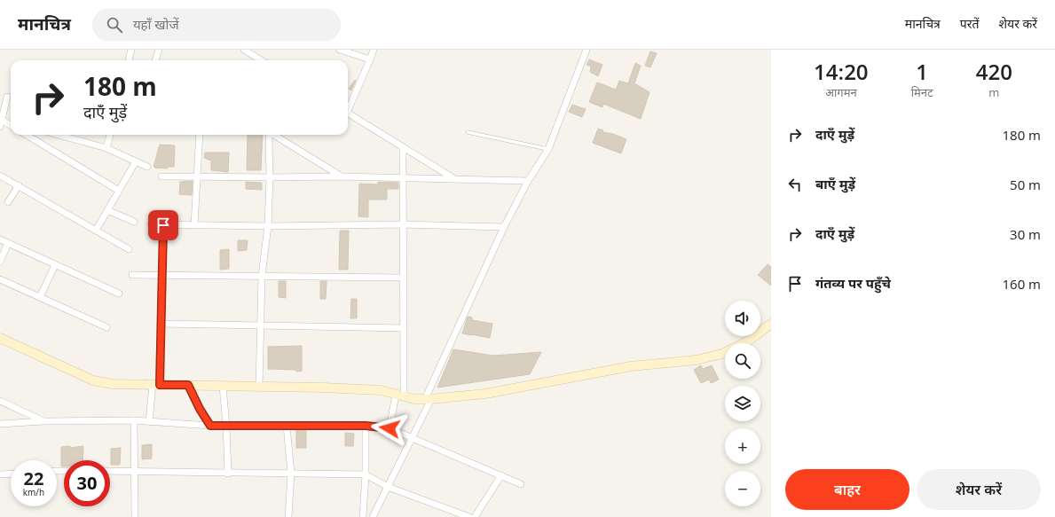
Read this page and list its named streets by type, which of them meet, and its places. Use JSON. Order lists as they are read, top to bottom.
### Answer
{
  "page": {
    "header": "मानचित्र",
    "search": "यहाँ खोजें",
    "nav": ["मानचित्र", "परतें", "शेयर करें"],
    "eta": [
      "14:20",
      "आगमन",
      "1",
      "मिनट",
      "420",
      "m"
    ],
    "turn": ["180 m", "दाएँ मुड़ें"],
    "list": [
      {
        "name": "दाएँ मुड़ें",
        "value": "180 m"
      },
      {
        "name": "बाएँ मुड़ें",
        "value": "50 m"
      },
      {
        "name": "दाएँ मुड़ें",
        "value": "30 m"
      },
      {
        "name": "गंतव्य पर पहुँचे",
        "value": "160 m"
      }
    ],
    "map_buttons": ["+", "−"],
    "speed": "22 km/h",
    "limit": "30",
    "buttons": ["बाहर", "शेयर करें"]
  }
}
